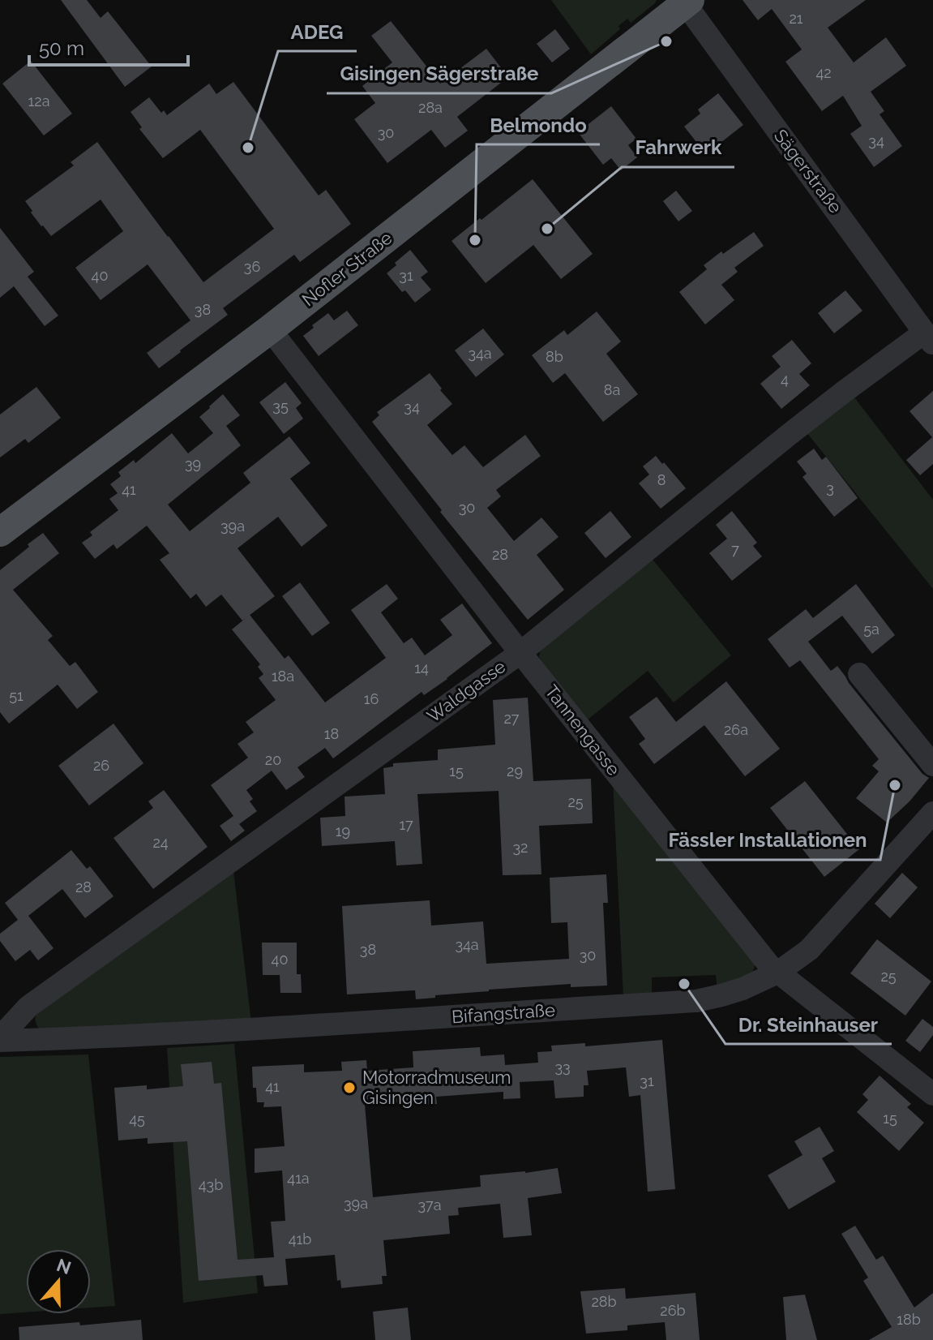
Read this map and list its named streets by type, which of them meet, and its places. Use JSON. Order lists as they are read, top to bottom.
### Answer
{
  "streets": {
    "main road": ["Nofler Straße"],
    "street": [
      "Sägerstraße",
      "Waldgasse",
      "Tannengasse",
      "Bifangstraße"
    ]
  },
  "crossings": [
    ["Sägerstraße", "Nofler Straße"],
    ["Sägerstraße", "Waldgasse"],
    ["Nofler Straße", "Tannengasse"],
    ["Waldgasse", "Tannengasse"],
    ["Waldgasse", "Bifangstraße"],
    ["Tannengasse", "Bifangstraße"]
  ],
  "places": [
    "Gisingen Sägerstraße",
    "ADEG",
    "Fahrwerk",
    "Belmondo",
    "Fässler Installationen",
    "Dr. Steinhauser",
    "Motorradmuseum Gisingen"
  ],
  "house_numbers": [
    "21",
    "42",
    "12a",
    "28a",
    "30",
    "34",
    "36",
    "40",
    "31",
    "38",
    "34a",
    "8b",
    "4",
    "8a",
    "35",
    "34",
    "39",
    "8",
    "3",
    "41",
    "30",
    "39a",
    "7",
    "28",
    "5a",
    "14",
    "18a",
    "51",
    "16",
    "27",
    "26a",
    "18",
    "20",
    "26",
    "15",
    "29",
    "25",
    "17",
    "19",
    "24",
    "32",
    "28",
    "34a",
    "38",
    "30",
    "40",
    "25",
    "33",
    "31",
    "41",
    "15",
    "45",
    "41a",
    "43b",
    "39a",
    "37a",
    "41b",
    "28b",
    "26b",
    "18b"
  ],
  "scale_bar": "50 m",
  "north": "top"
}
